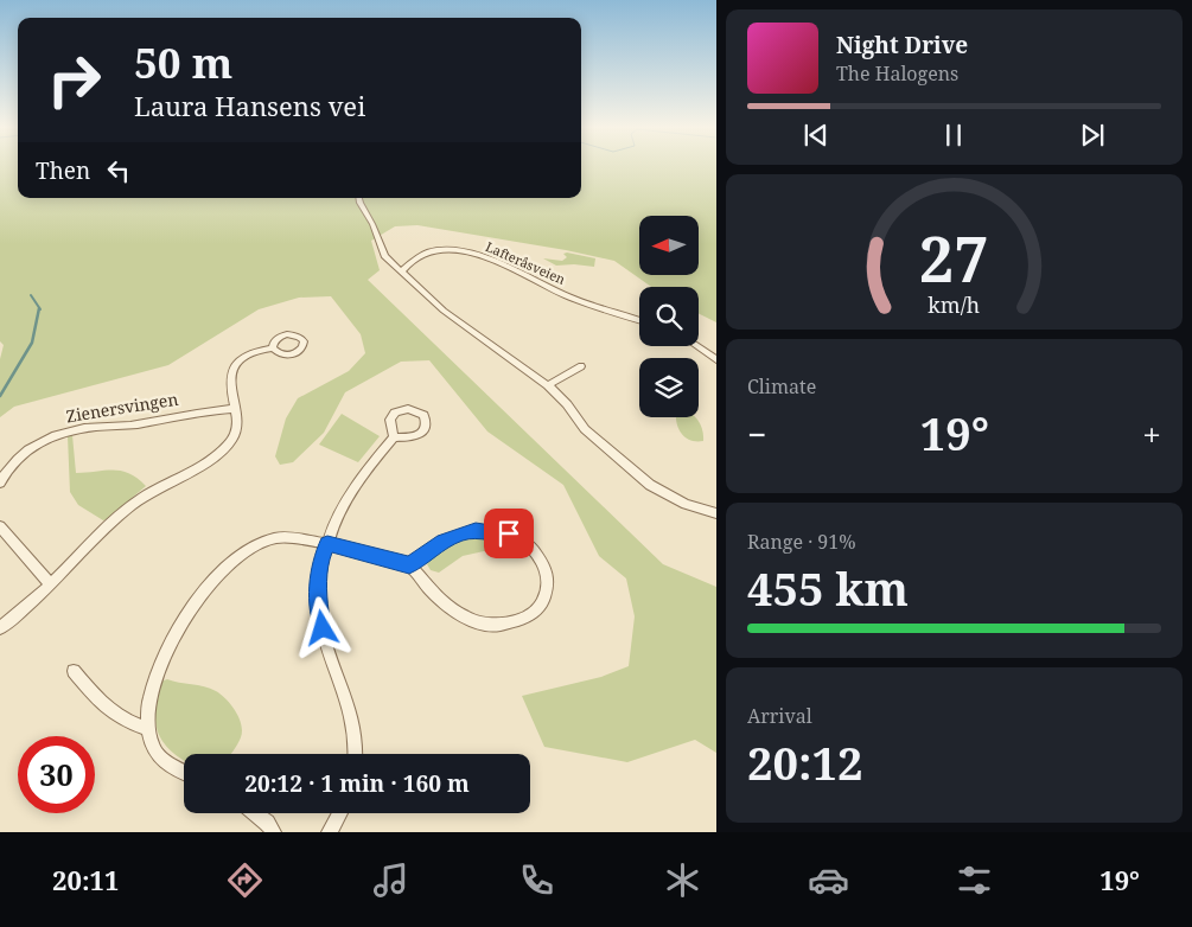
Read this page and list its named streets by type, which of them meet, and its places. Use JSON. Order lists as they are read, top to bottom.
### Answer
{
  "streets": {
    "street": ["Lafteråsveien", "Zienersvingen"]
  },
  "north": "left",
  "page": {
    "turn": ["50 m", "Laura Hansens vei"],
    "song": ["Night Drive", "The Halogens"],
    "then": "Then",
    "tile": [
      "Climate",
      ["Range · 91%", "455 km"],
      ["Arrival", "20:12"]
    ],
    "heat": ["−", "19°", "+"],
    "limit": "30",
    "trip": "20:12 · 1 min · 160 m",
    "tabs": ["20:11", "19°"],
    "gauge": ["27", "km/h"]
  }
}
